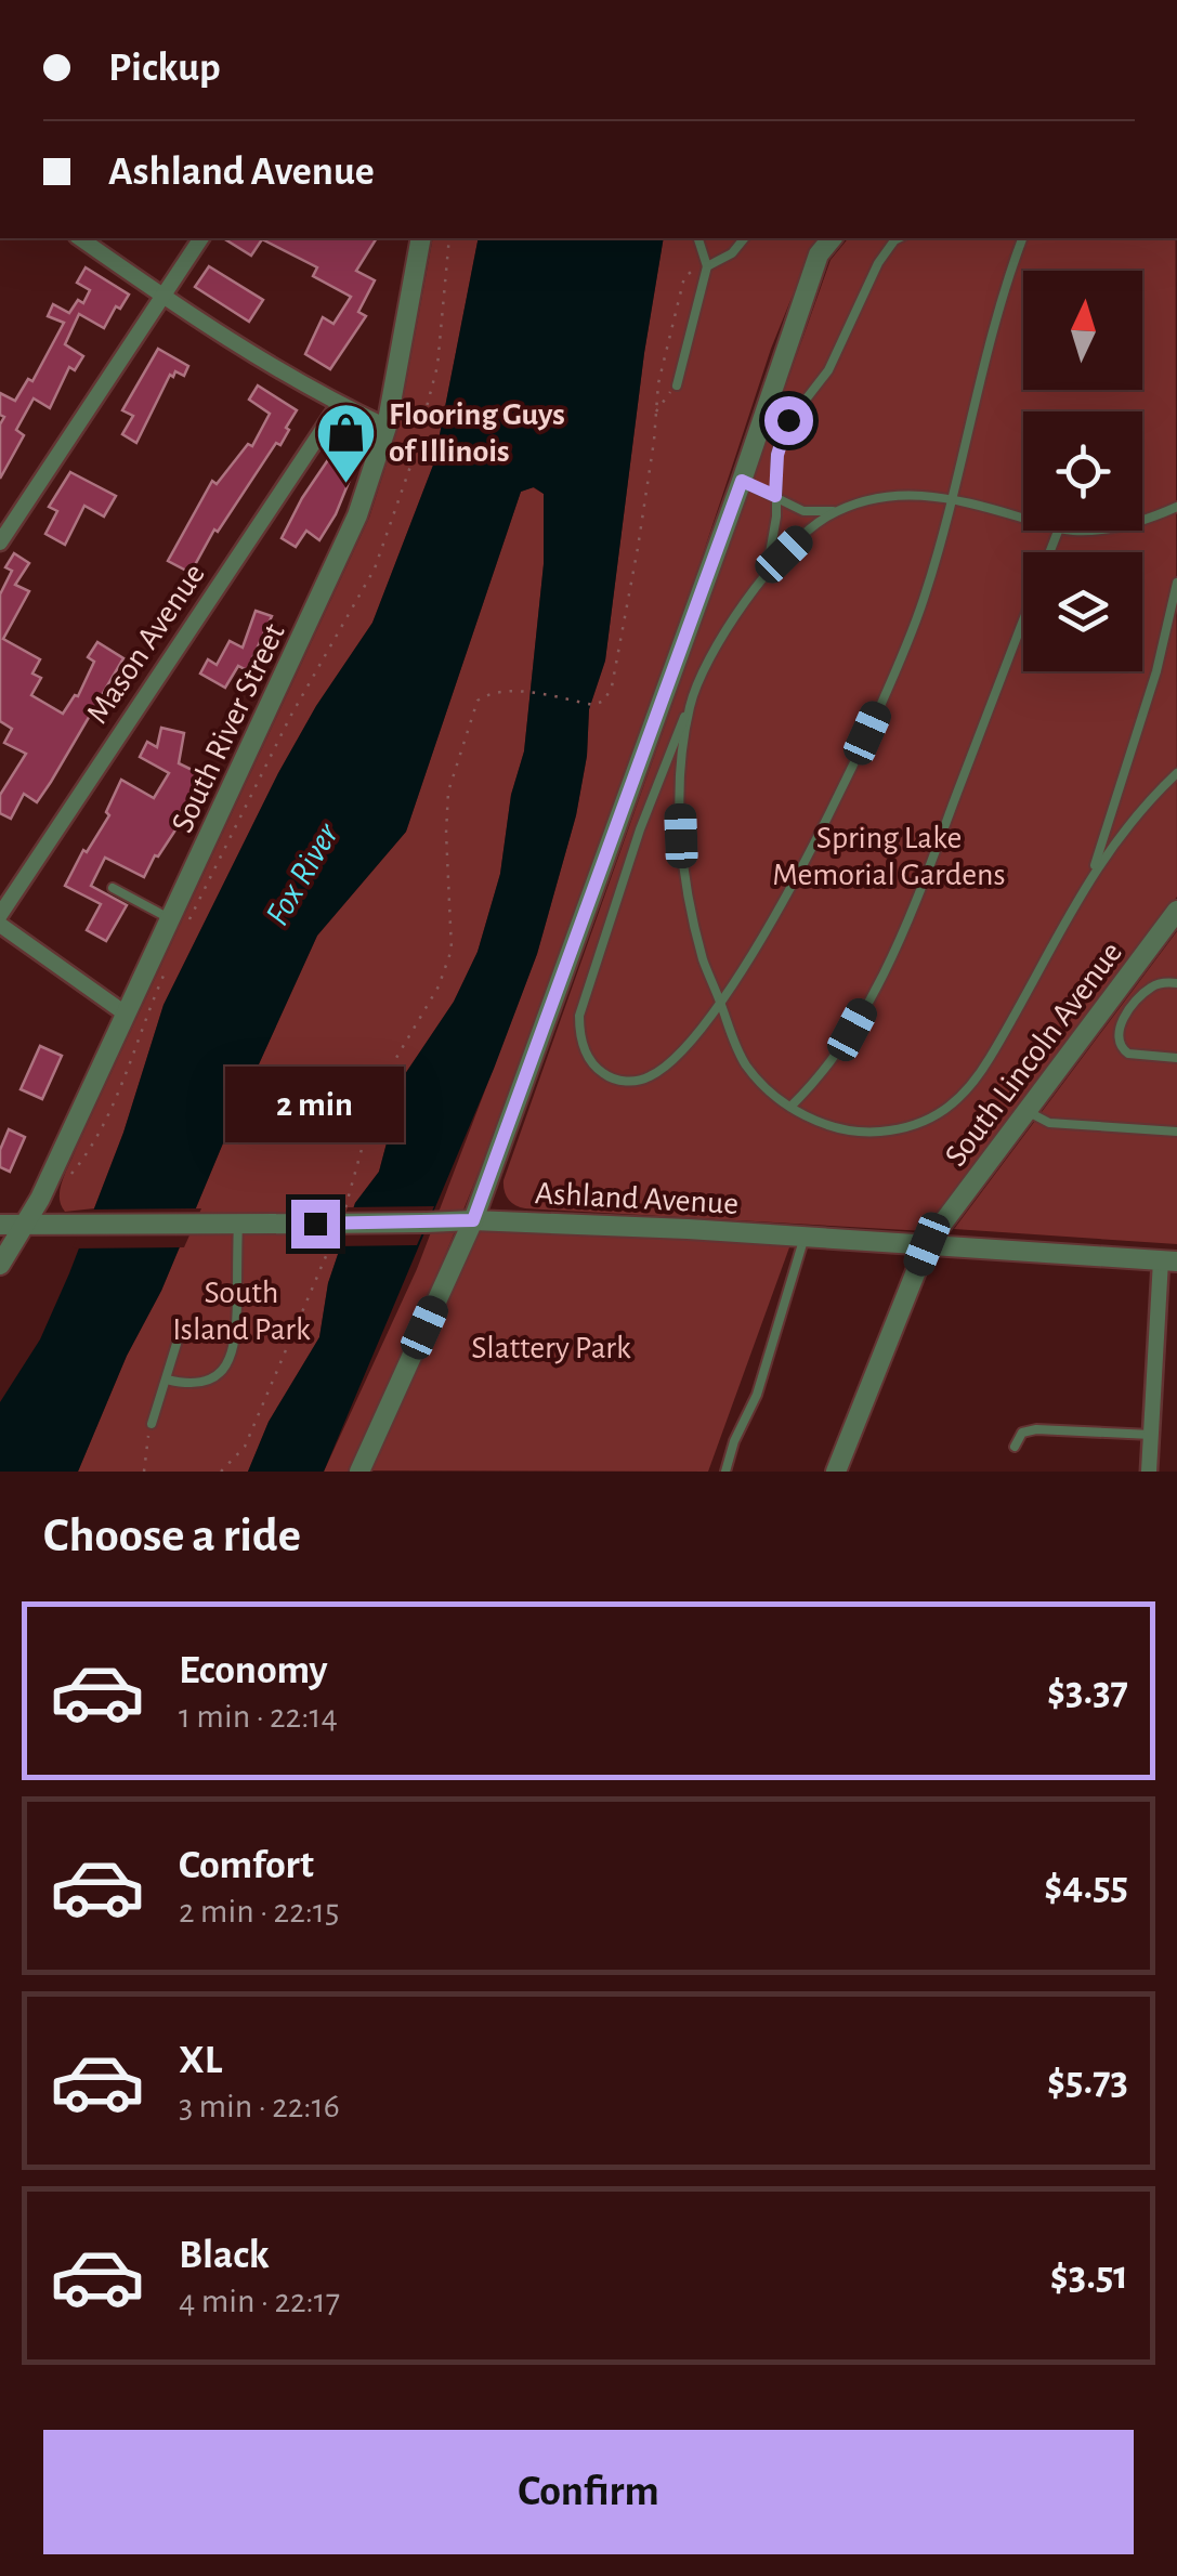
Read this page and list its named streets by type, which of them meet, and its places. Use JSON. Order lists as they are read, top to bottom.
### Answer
{
  "streets": {
    "street": [
      "Mason Avenue",
      "South River Street",
      "South Lincoln Avenue",
      "Ashland Avenue"
    ]
  },
  "crossings": [
    ["South River Street", "Ashland Avenue"],
    ["South Lincoln Avenue", "Ashland Avenue"]
  ],
  "water": ["Fox River"],
  "parks": ["Spring Lake Memorial Gardens", "South Island Park", "Slattery Park"],
  "places": {
    "shop": ["Flooring Guys of Illinois"]
  },
  "north": "top",
  "page": {
    "banner": ["Pickup", "Ashland Avenue"],
    "bubble": "2 min",
    "heading": "Choose a ride",
    "list": [
      {
        "name": "Economy",
        "note": "1 min · 22:14",
        "value": "$3.37"
      },
      {
        "name": "Comfort",
        "note": "2 min · 22:15",
        "value": "$4.55"
      },
      {
        "name": "XL",
        "note": "3 min · 22:16",
        "value": "$5.73"
      },
      {
        "name": "Black",
        "note": "4 min · 22:17",
        "value": "$3.51"
      }
    ],
    "buttons": "Confirm"
  }
}
